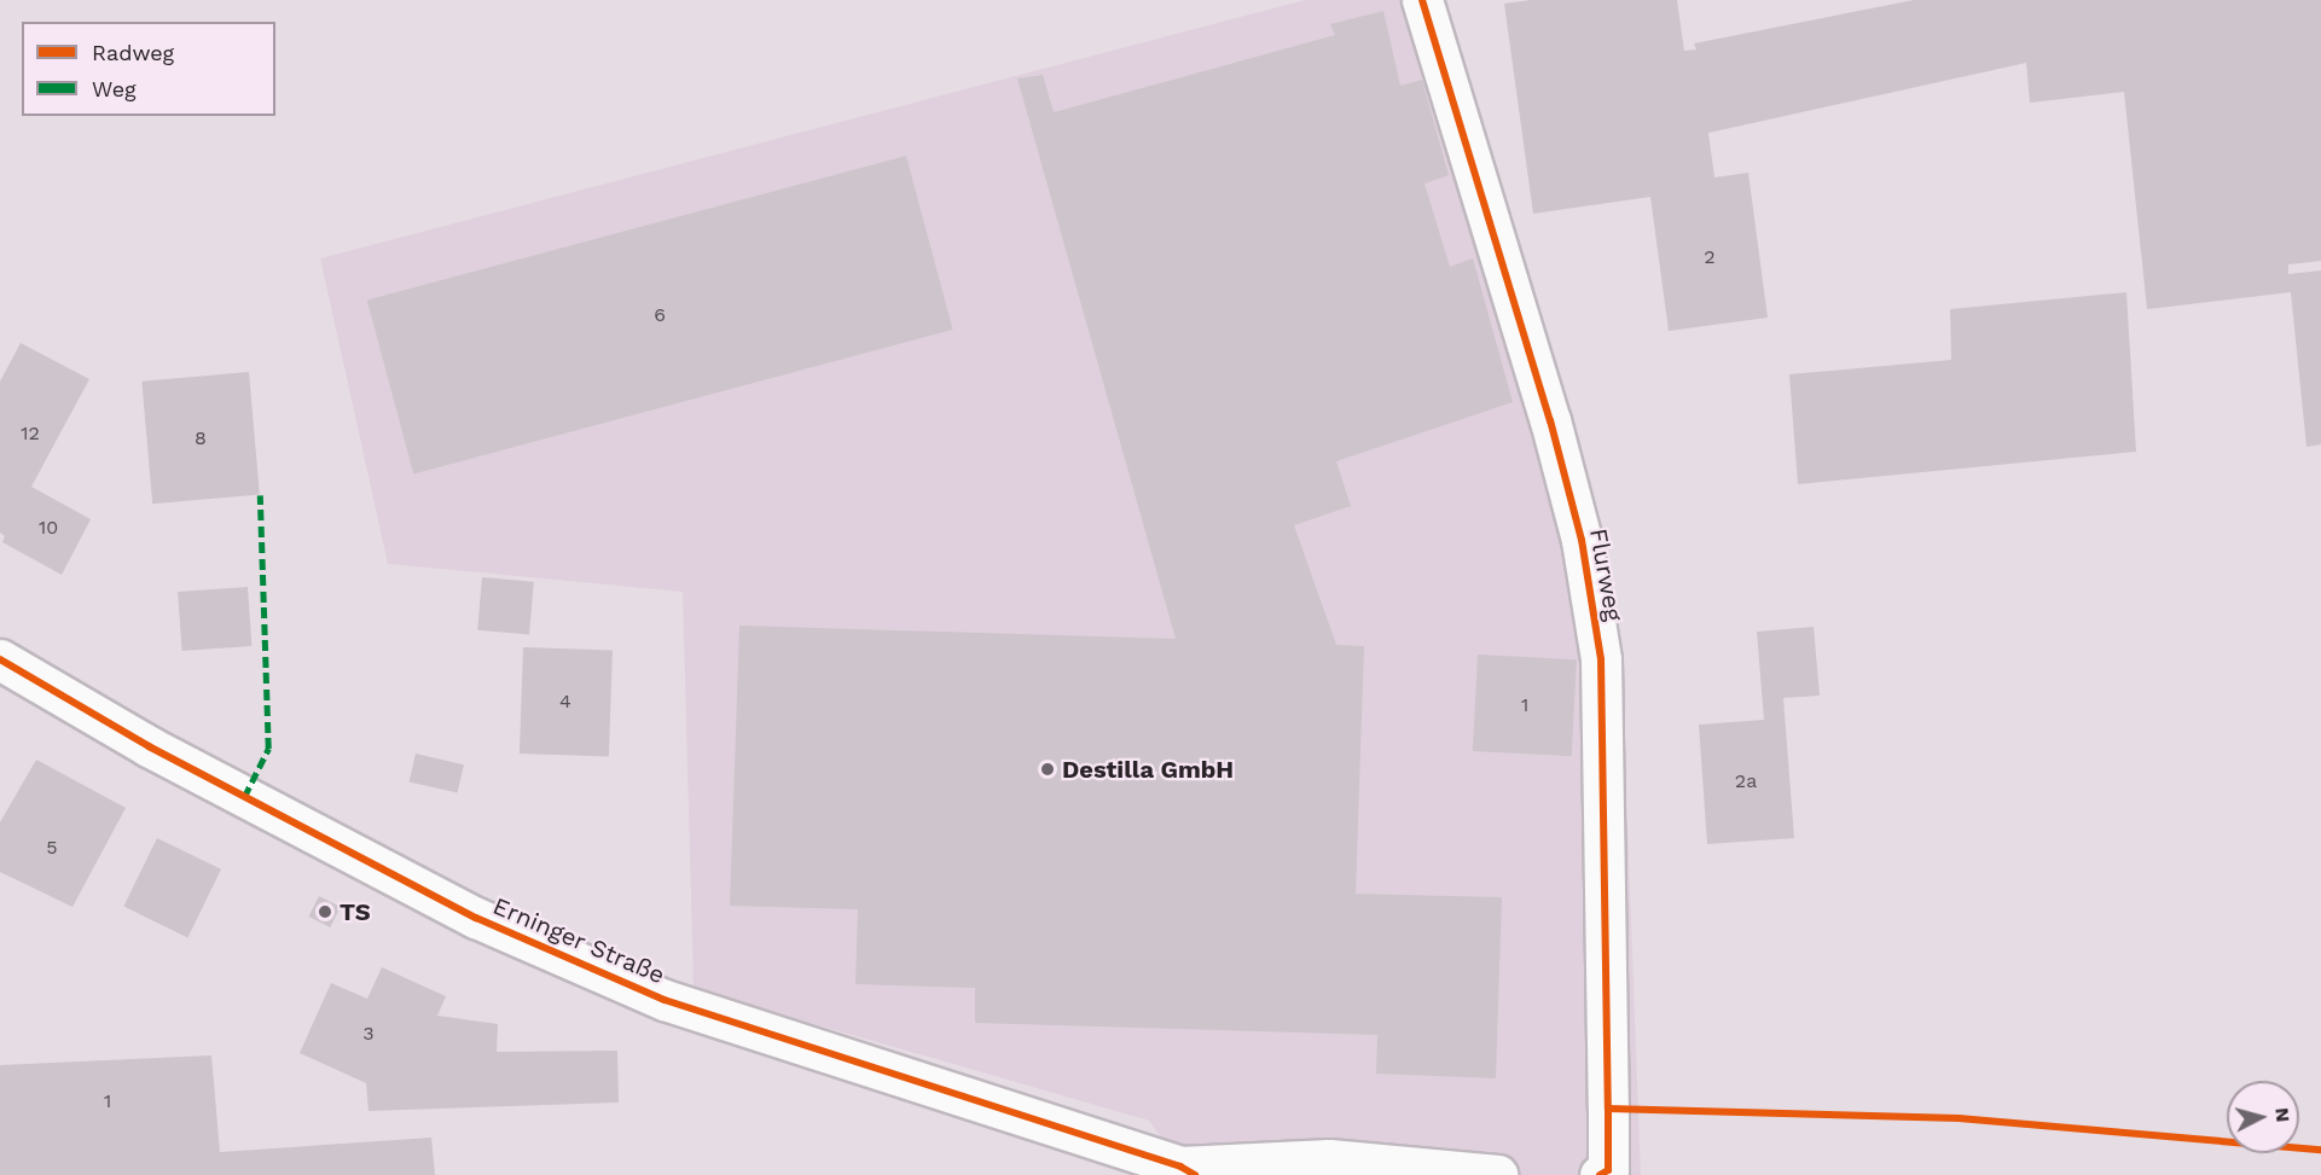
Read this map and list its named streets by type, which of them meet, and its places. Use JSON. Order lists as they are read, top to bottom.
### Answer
{
  "streets": {
    "street": ["Flurweg", "Erninger Straße"]
  },
  "places": ["Destilla GmbH", "TS"],
  "house_numbers": [
    "2",
    "6",
    "12",
    "8",
    "10",
    "4",
    "1",
    "2a",
    "5",
    "3",
    "1"
  ],
  "legend": ["Radweg", "Weg"],
  "north": "right"
}
